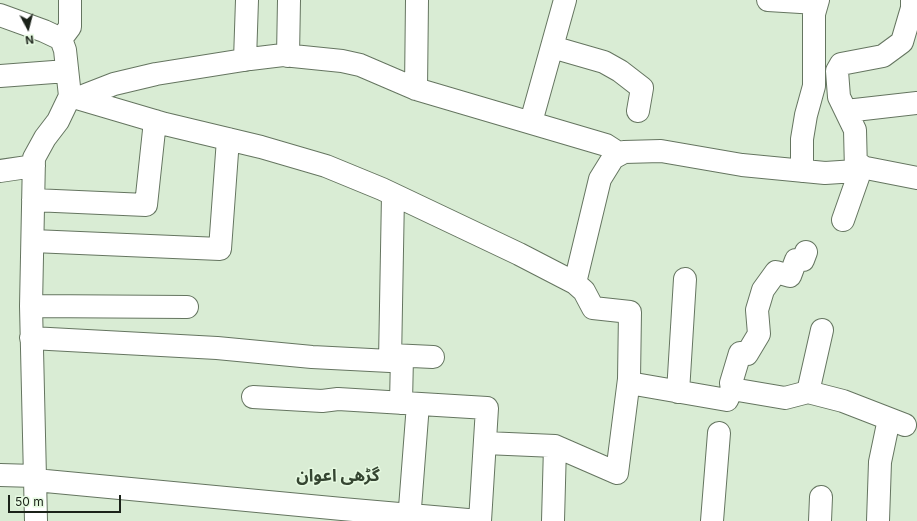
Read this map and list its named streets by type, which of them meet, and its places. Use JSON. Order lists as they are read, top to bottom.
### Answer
{
  "districts": ["گڑھی اعوان"],
  "scale_bar": "50 m",
  "north": "bottom"
}
